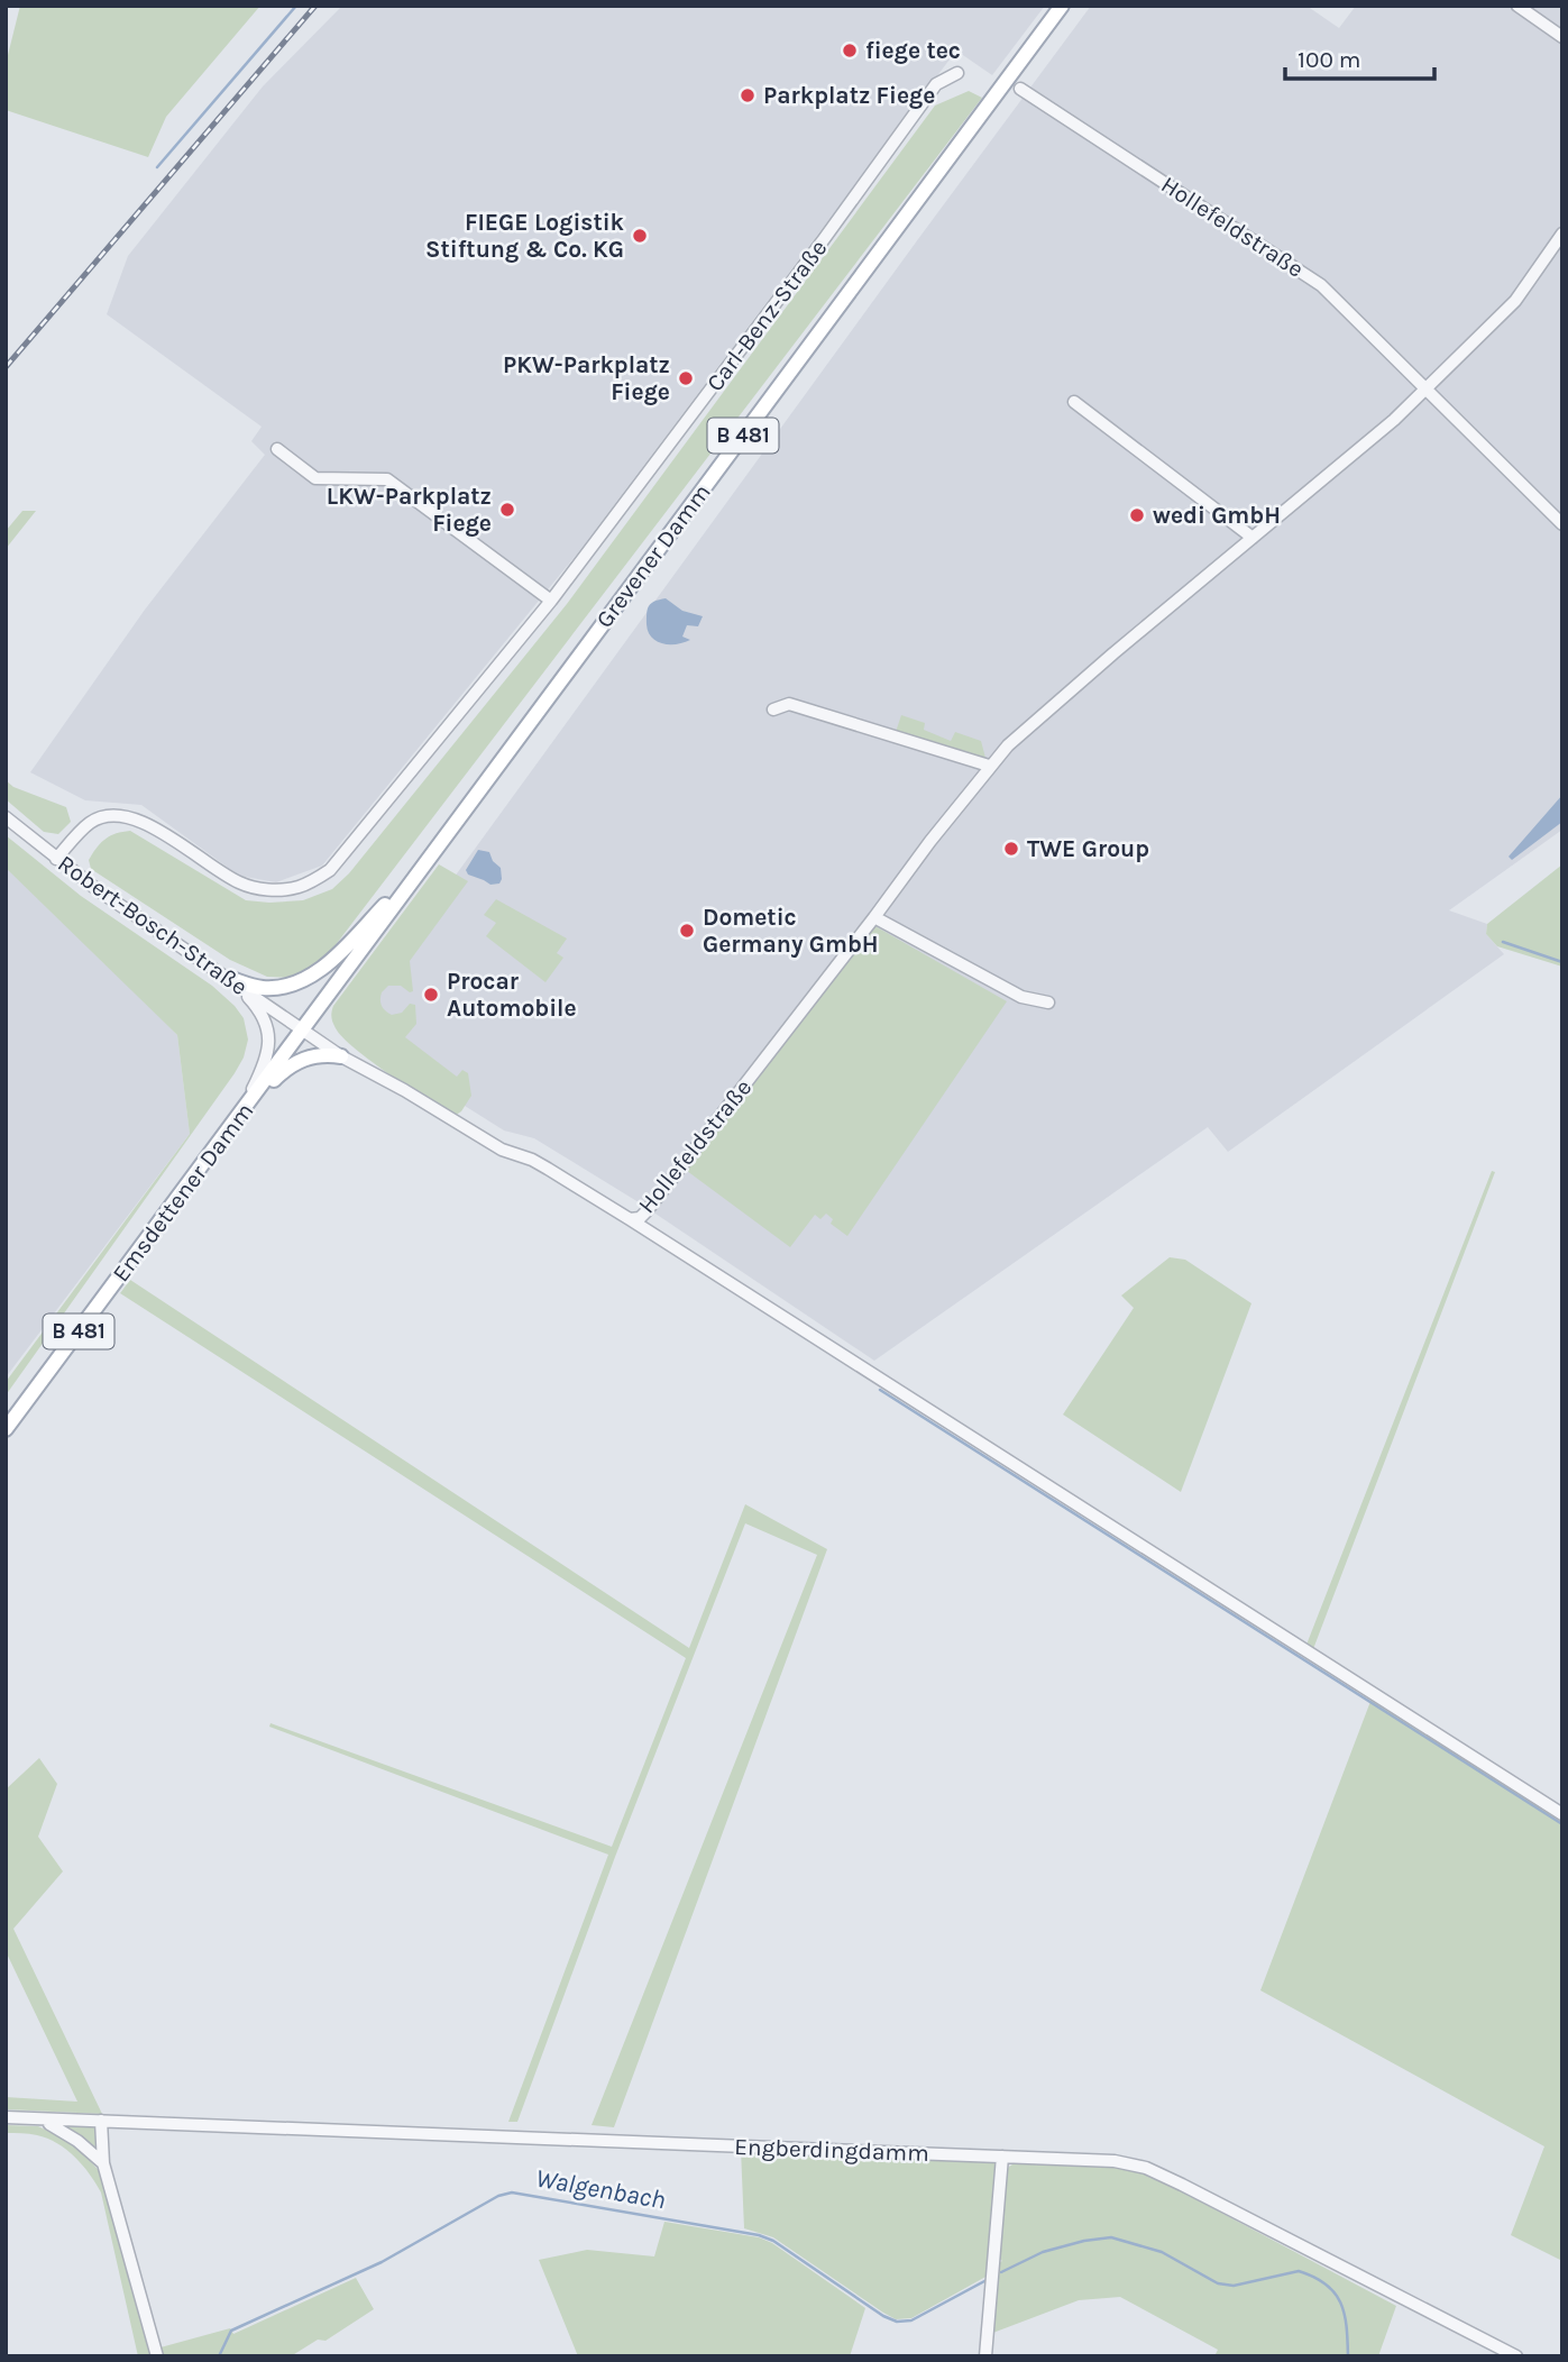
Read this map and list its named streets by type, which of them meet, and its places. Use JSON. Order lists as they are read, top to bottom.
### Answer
{
  "streets": {
    "main road": ["B 481", "Grevener Damm", "Emsdettener Damm"],
    "street": [
      "Hollefeldstraße",
      "Carl-Benz-Straße",
      "Robert-Bosch-Straße",
      "Engberdingdamm"
    ]
  },
  "crossings": [
    ["Hollefeldstraße", "Grevener Damm"],
    ["Hollefeldstraße", "Robert-Bosch-Straße"],
    ["Hollefeldstraße", "Emsdettener Damm"],
    ["Carl-Benz-Straße", "Robert-Bosch-Straße"],
    ["Grevener Damm", "Robert-Bosch-Straße"],
    ["Grevener Damm", "Emsdettener Damm"],
    ["Robert-Bosch-Straße", "Emsdettener Damm"]
  ],
  "water": ["Walgenbach"],
  "places": [
    "fiege tec",
    "Parkplatz Fiege",
    "FIEGE Logistik Stiftung & Co. KG",
    "PKW-Parkplatz Fiege",
    "LKW-Parkplatz Fiege",
    "wedi GmbH",
    "TWE Group",
    "Dometic Germany GmbH",
    "Procar Automobile"
  ],
  "scale_bar": "100 m"
}
